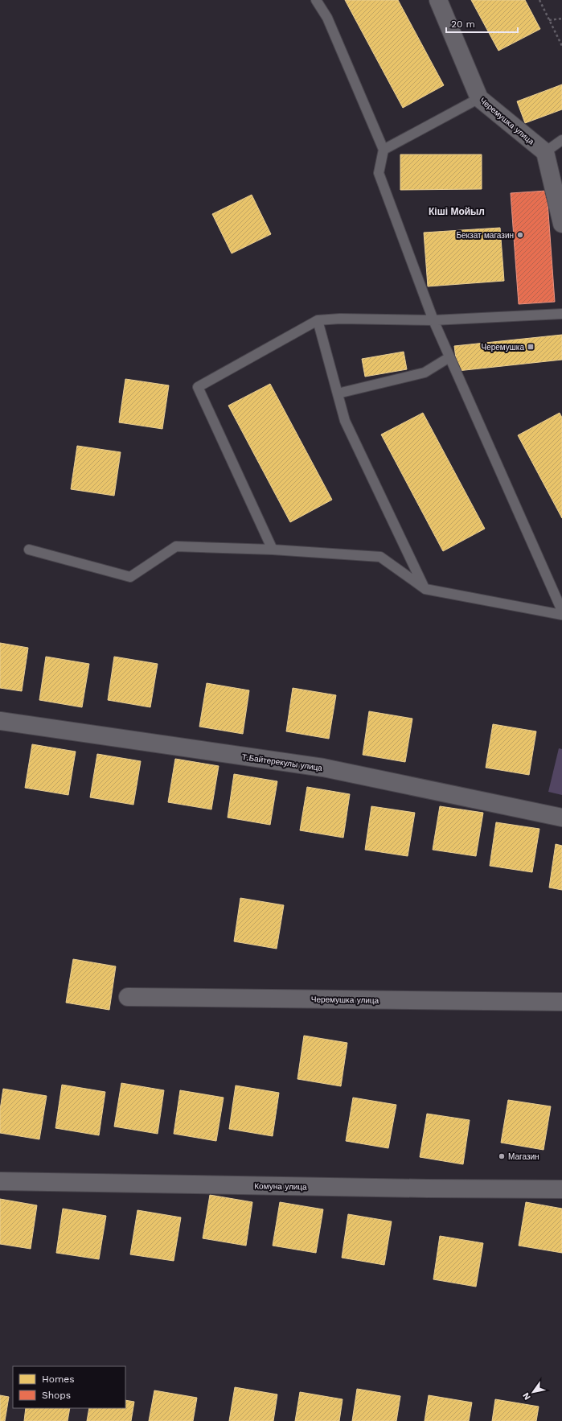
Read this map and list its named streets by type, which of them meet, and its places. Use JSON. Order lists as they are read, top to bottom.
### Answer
{
  "streets": {
    "street": ["Черемушка улица", "Т.Байтерекулы улица", "Комуна улица"]
  },
  "districts": ["Кіші Мойыл"],
  "places": {
    "other": ["Бекзат магазин", "Магазин"],
    "transit": ["Черемушка"]
  },
  "legend": ["Homes", "Shops"],
  "scale_bar": "20 m",
  "north": "bottom left"
}
